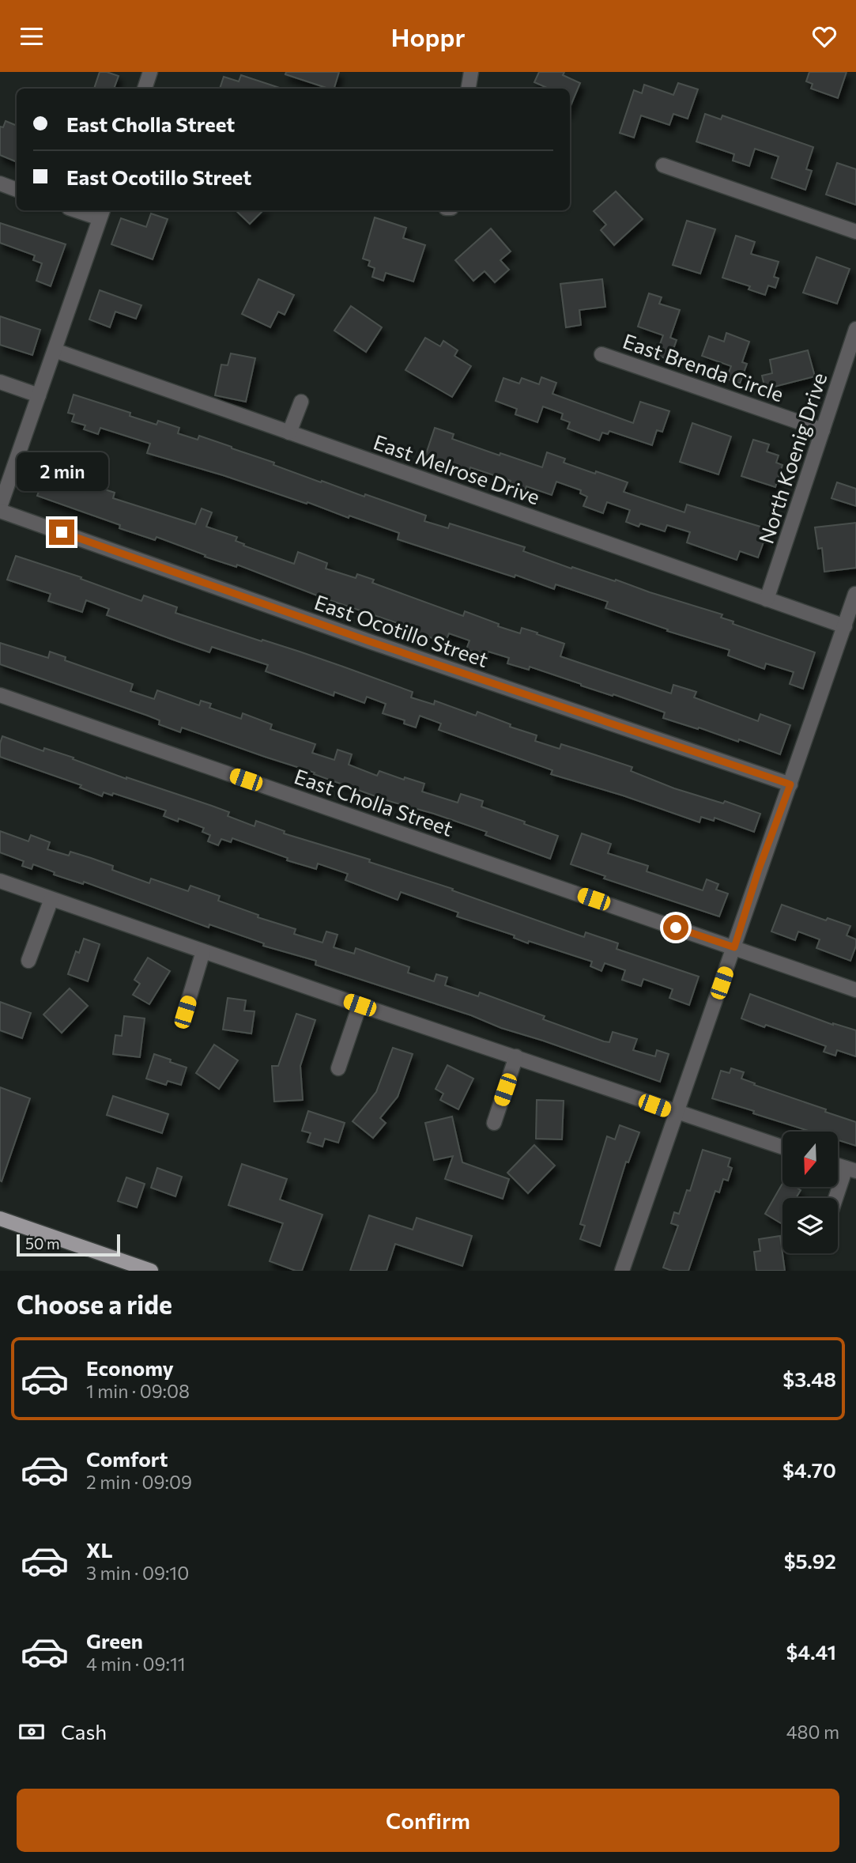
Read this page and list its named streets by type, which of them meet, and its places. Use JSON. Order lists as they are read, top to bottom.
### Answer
{
  "streets": {
    "street": [
      "East Brenda Circle",
      "North Koenig Drive",
      "East Melrose Drive",
      "East Ocotillo Street",
      "East Cholla Street"
    ]
  },
  "crossings": [
    ["East Brenda Circle", "North Koenig Drive"],
    ["North Koenig Drive", "East Melrose Drive"]
  ],
  "scale_bar": "50 m",
  "north": "bottom",
  "page": {
    "header": "Hoppr",
    "banner": ["East Cholla Street", "East Ocotillo Street"],
    "bubble": "2 min",
    "scale": "50 m",
    "heading": "Choose a ride",
    "list": [
      {
        "name": "Economy",
        "note": "1 min · 09:08",
        "value": "$3.48"
      },
      {
        "name": "Comfort",
        "note": "2 min · 09:09",
        "value": "$4.70"
      },
      {
        "name": "XL",
        "note": "3 min · 09:10",
        "value": "$5.92"
      },
      {
        "name": "Green",
        "note": "4 min · 09:11",
        "value": "$4.41"
      }
    ],
    "pay": ["Cash", "480 m"],
    "buttons": "Confirm"
  }
}
